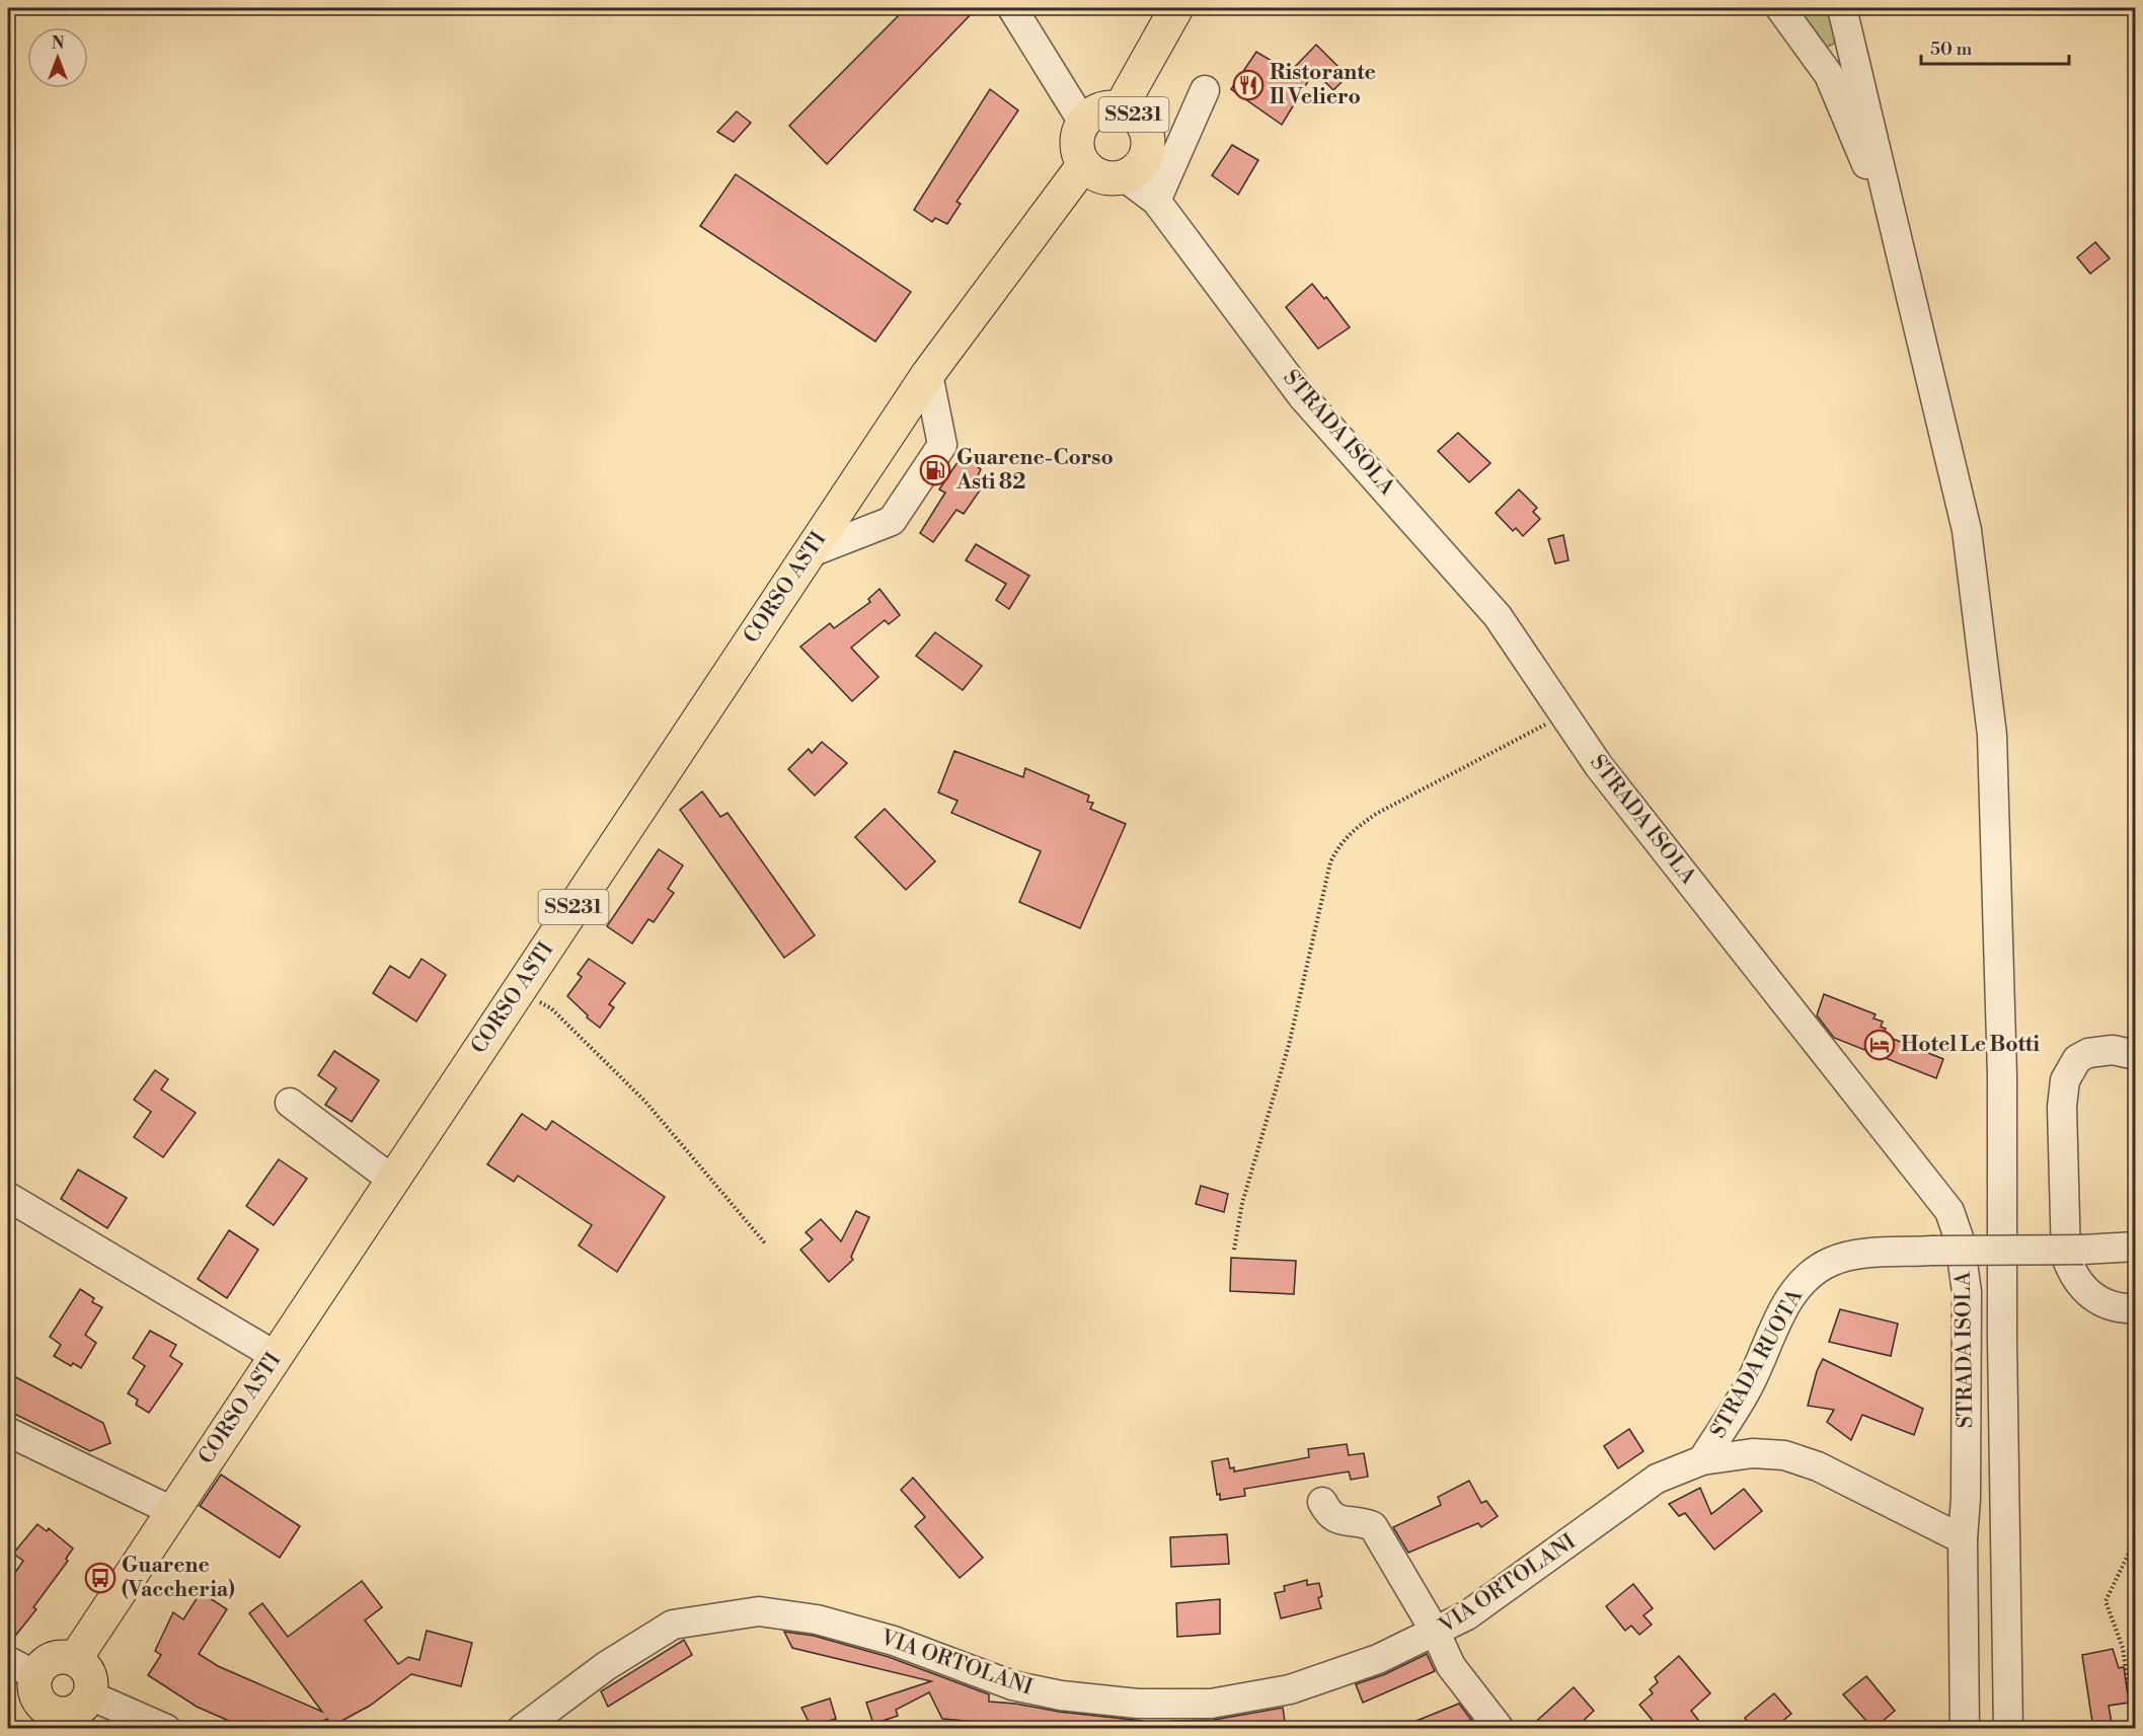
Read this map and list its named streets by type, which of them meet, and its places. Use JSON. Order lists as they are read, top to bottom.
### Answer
{
  "streets": {
    "main road": ["SS231", "CORSO ASTI"],
    "street": ["STRADA ISOLA", "STRADA RUOTA", "VIA ORTOLANI"]
  },
  "crossings": [
    ["SS231", "STRADA ISOLA"],
    ["SS231", "CORSO ASTI"],
    ["STRADA ISOLA", "CORSO ASTI"],
    ["STRADA ISOLA", "VIA ORTOLANI"],
    ["STRADA RUOTA", "VIA ORTOLANI"]
  ],
  "places": {
    "restaurant": ["Ristorante Il Veliero"],
    "fuel station": ["Guarene-Corso Asti 82"],
    "hotel": ["Hotel Le Botti"],
    "bus stop": ["Guarene (Vaccheria)"]
  },
  "scale_bar": "50 m",
  "north": "top"
}
